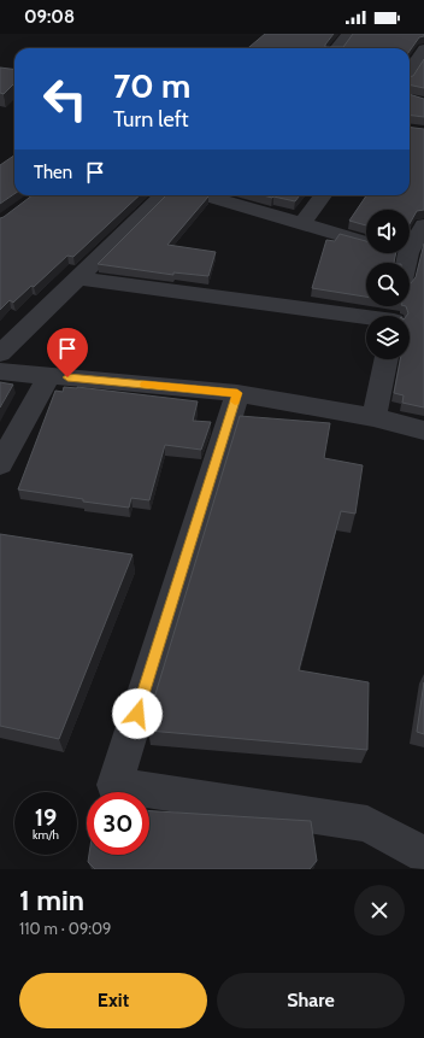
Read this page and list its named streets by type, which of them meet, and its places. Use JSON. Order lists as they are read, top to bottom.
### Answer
{
  "page": {
    "status": "09:08",
    "turn": ["70 m", "Turn left"],
    "then": "Then",
    "speed": "19 km/h",
    "limit": "30",
    "heading": ["1 min", "110 m · 09:09"],
    "buttons": ["Exit", "Share"]
  }
}
